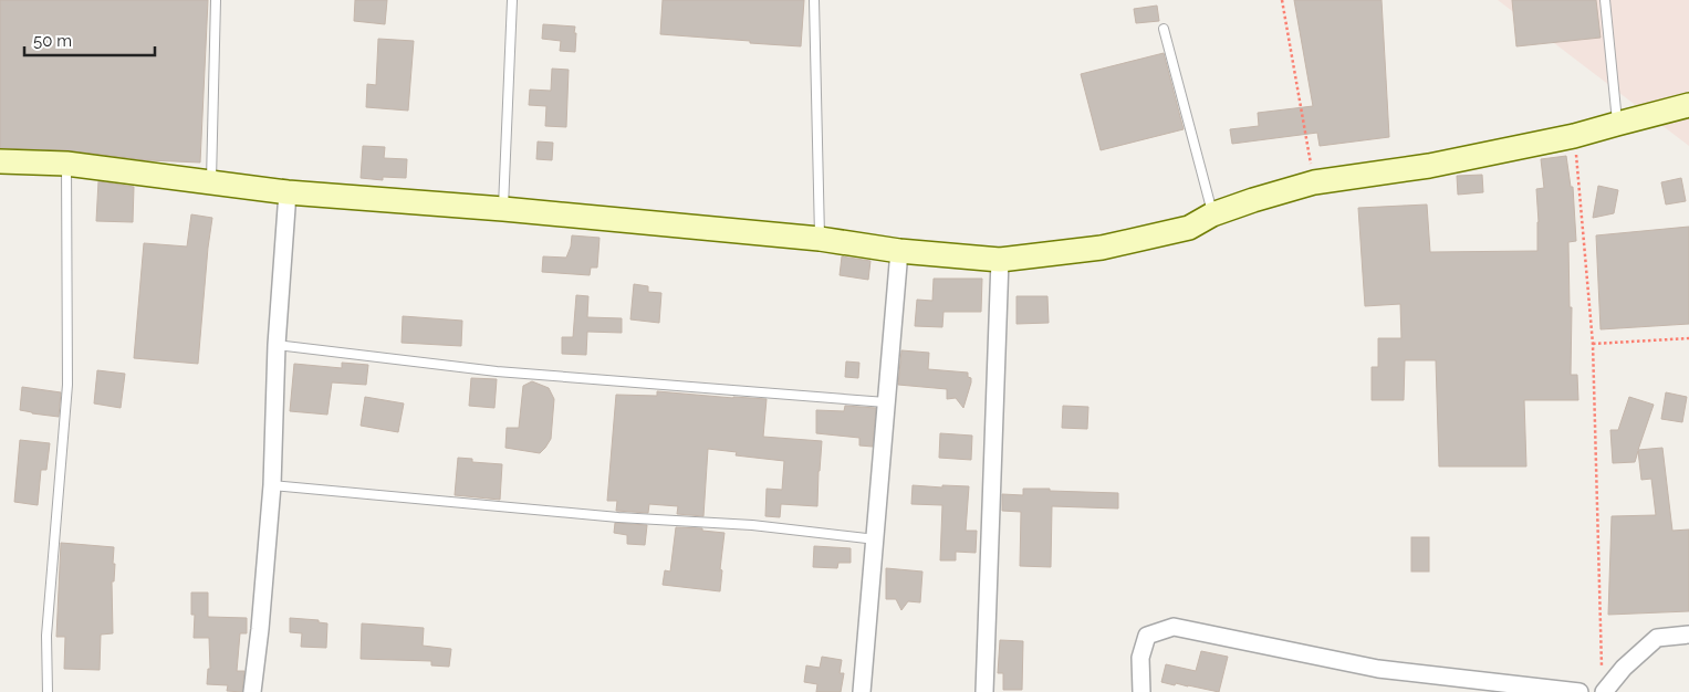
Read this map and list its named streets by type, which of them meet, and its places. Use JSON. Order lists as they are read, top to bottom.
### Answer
{
  "scale_bar": "50 m"
}
